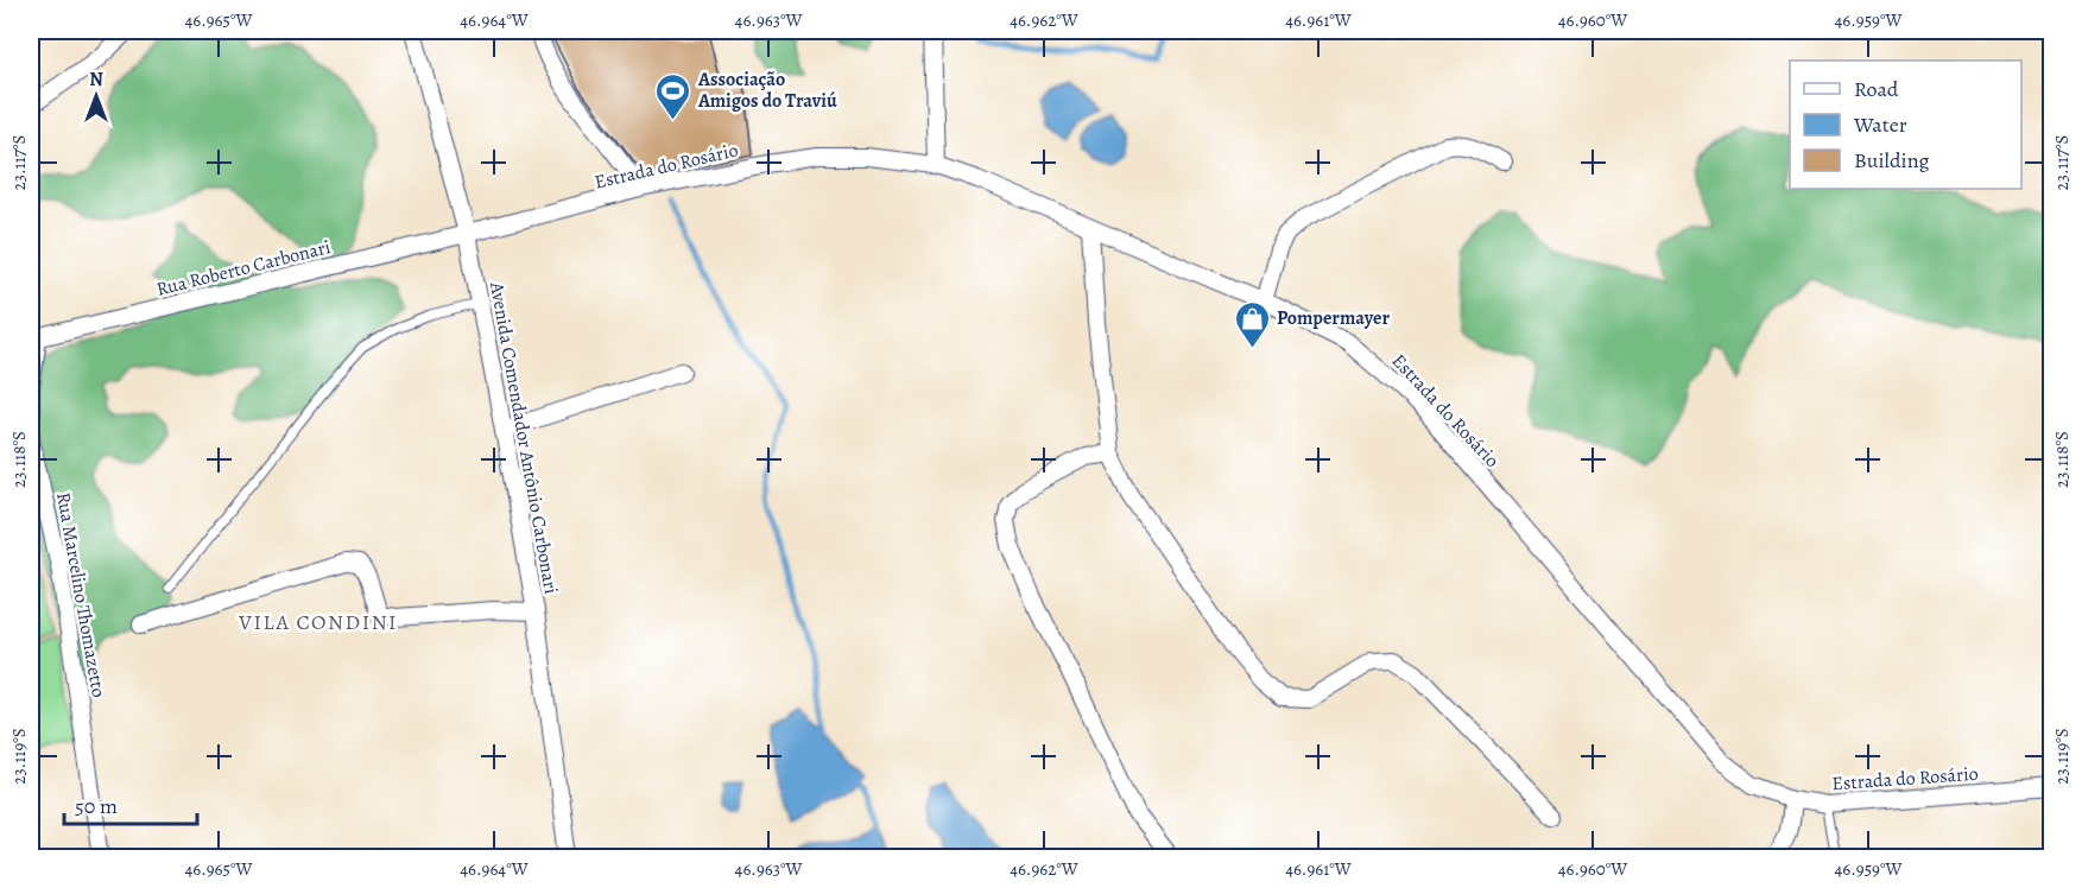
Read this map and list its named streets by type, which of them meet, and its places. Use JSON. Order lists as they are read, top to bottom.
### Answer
{
  "streets": {
    "street": [
      "Estrada do Rosário",
      "Rua Roberto Carbonari",
      "Avenida Comendador Antônio Carbonari",
      "Rua Marcelino Thomazetto"
    ]
  },
  "crossings": [
    ["Estrada do Rosário", "Rua Roberto Carbonari"],
    ["Estrada do Rosário", "Avenida Comendador Antônio Carbonari"],
    ["Rua Roberto Carbonari", "Avenida Comendador Antônio Carbonari"],
    ["Rua Roberto Carbonari", "Rua Marcelino Thomazetto"]
  ],
  "districts": ["VILA CONDINI"],
  "places": {
    "sports": ["Associação Amigos do Traviú"],
    "shop": ["Pompermayer"]
  },
  "legend": ["Road", "Water", "Building"],
  "scale_bar": "50 m",
  "north": "top",
  "coordinates": [
    "46.965°W",
    "46.964°W",
    "46.963°W",
    "46.962°W",
    "46.961°W",
    "46.960°W",
    "46.959°W",
    "23.117°S",
    "23.118°S",
    "23.119°S"
  ]
}
